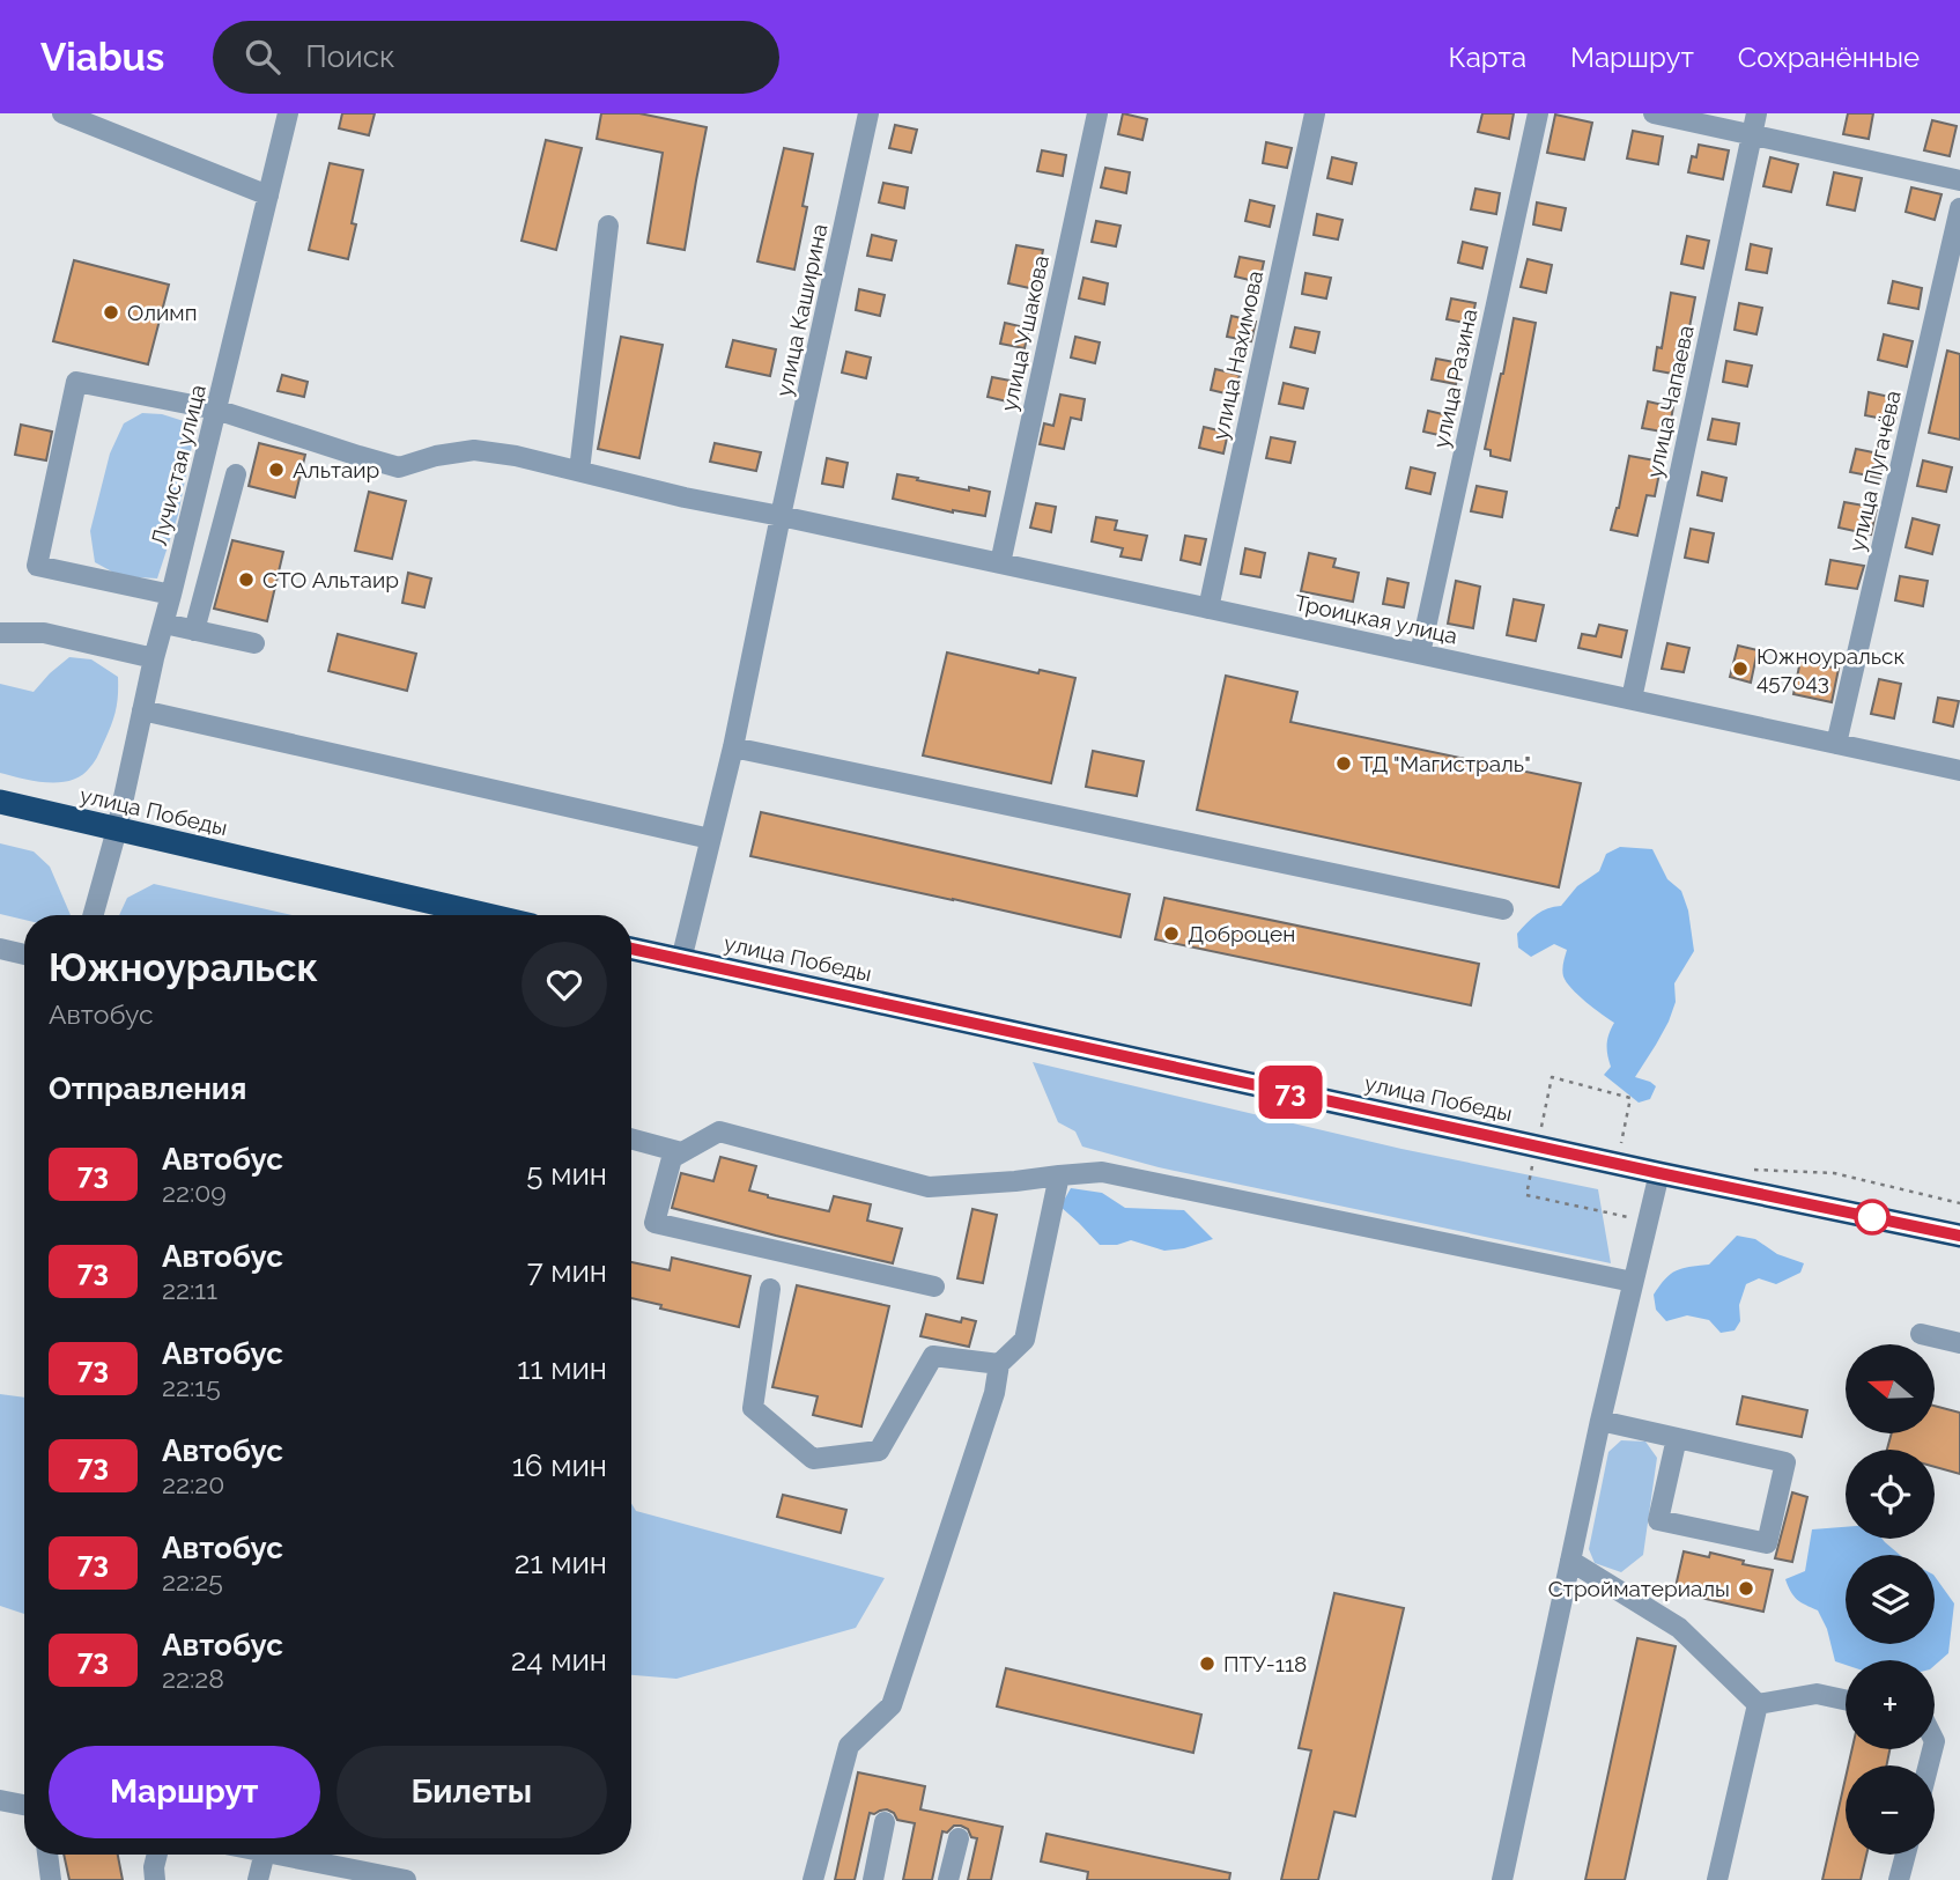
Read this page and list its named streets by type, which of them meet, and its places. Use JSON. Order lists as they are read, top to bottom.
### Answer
{
  "streets": {
    "highway": ["улица Победы"],
    "street": [
      "улица Каширина",
      "улица Ушакова",
      "улица Нахимова",
      "улица Разина",
      "улица Чапаева",
      "Лучистая улица",
      "улица Пугачёва",
      "Троицкая улица"
    ]
  },
  "crossings": [
    ["улица Каширина", "Троицкая улица"],
    ["улица Каширина", "улица Победы"],
    ["улица Ушакова", "Троицкая улица"],
    ["улица Нахимова", "Троицкая улица"],
    ["улица Разина", "Троицкая улица"],
    ["улица Чапаева", "Троицкая улица"],
    ["Лучистая улица", "Троицкая улица"],
    ["Лучистая улица", "улица Победы"],
    ["улица Пугачёва", "Троицкая улица"]
  ],
  "places": [
    "Олимп",
    "Альтаир",
    "СТО Альтаир",
    "Южноуральск 457043",
    "ТД \"Магистраль\"",
    "Доброцен",
    "Стройматериалы",
    "ПТУ-118"
  ],
  "lines": ["bus line 73"],
  "north": "left",
  "page": {
    "header": "Viabus",
    "search": "Поиск",
    "nav": ["Карта", "Маршрут", "Сохранённые"],
    "on_map": "73",
    "heading": [
      ["Южноуральск", "Автобус"],
      "Отправления"
    ],
    "list": [
      {
        "mark": "73",
        "name": "Автобус",
        "note": "22:09",
        "value": "5 мин"
      },
      {
        "mark": "73",
        "name": "Автобус",
        "note": "22:11",
        "value": "7 мин"
      },
      {
        "mark": "73",
        "name": "Автобус",
        "note": "22:15",
        "value": "11 мин"
      },
      {
        "mark": "73",
        "name": "Автобус",
        "note": "22:20",
        "value": "16 мин"
      },
      {
        "mark": "73",
        "name": "Автобус",
        "note": "22:25",
        "value": "21 мин"
      },
      {
        "mark": "73",
        "name": "Автобус",
        "note": "22:28",
        "value": "24 мин"
      }
    ],
    "map_buttons": ["+", "−"],
    "buttons": ["Маршрут", "Билеты"]
  }
}
